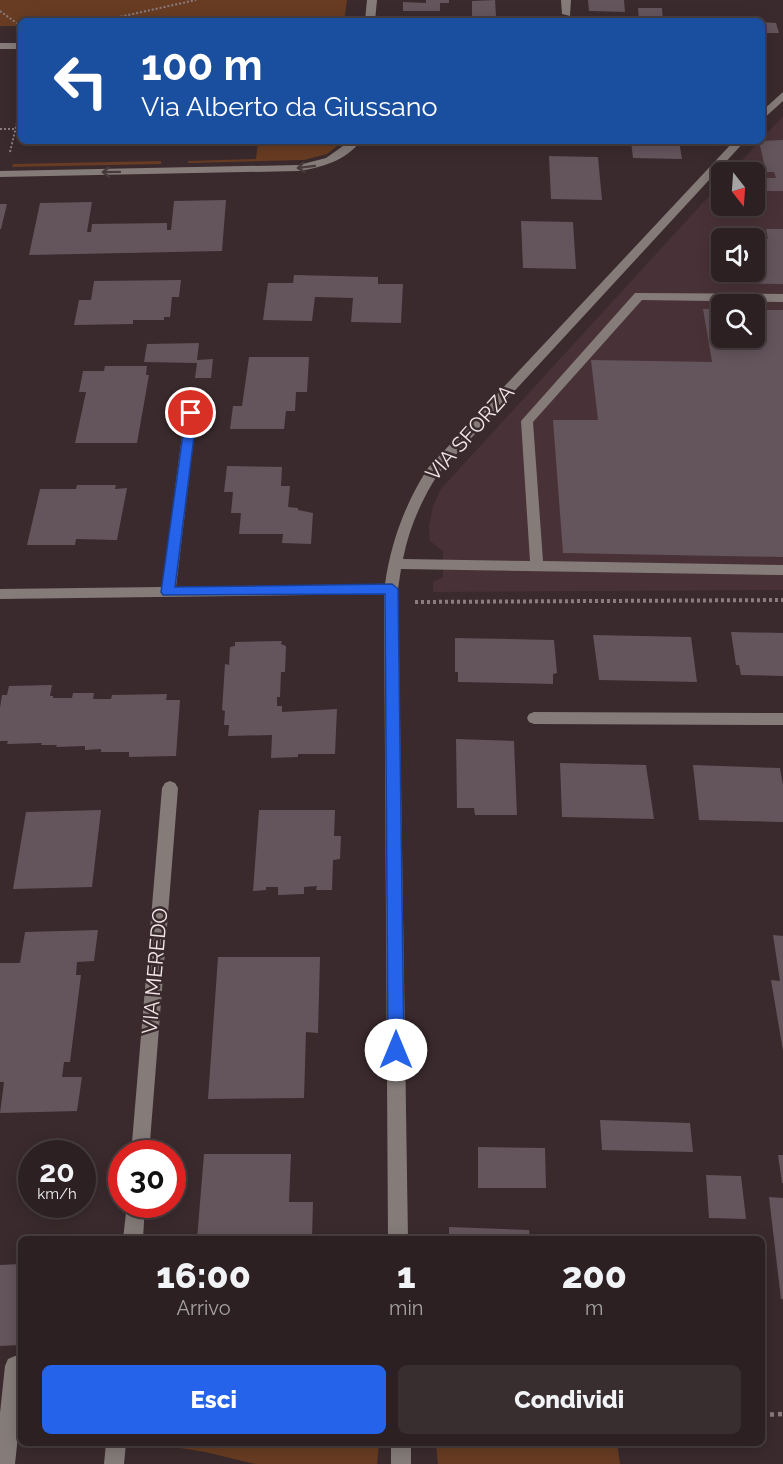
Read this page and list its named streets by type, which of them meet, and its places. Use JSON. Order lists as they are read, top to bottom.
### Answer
{
  "streets": {
    "street": ["VIA SFORZA", "VIA MEREDO"]
  },
  "north": "bottom",
  "page": {
    "turn": ["100 m", "Via Alberto da Giussano"],
    "speed": "20 km/h",
    "limit": "30",
    "eta": [
      "16:00",
      "Arrivo",
      "1",
      "min",
      "200",
      "m"
    ],
    "buttons": ["Esci", "Condividi"]
  }
}
